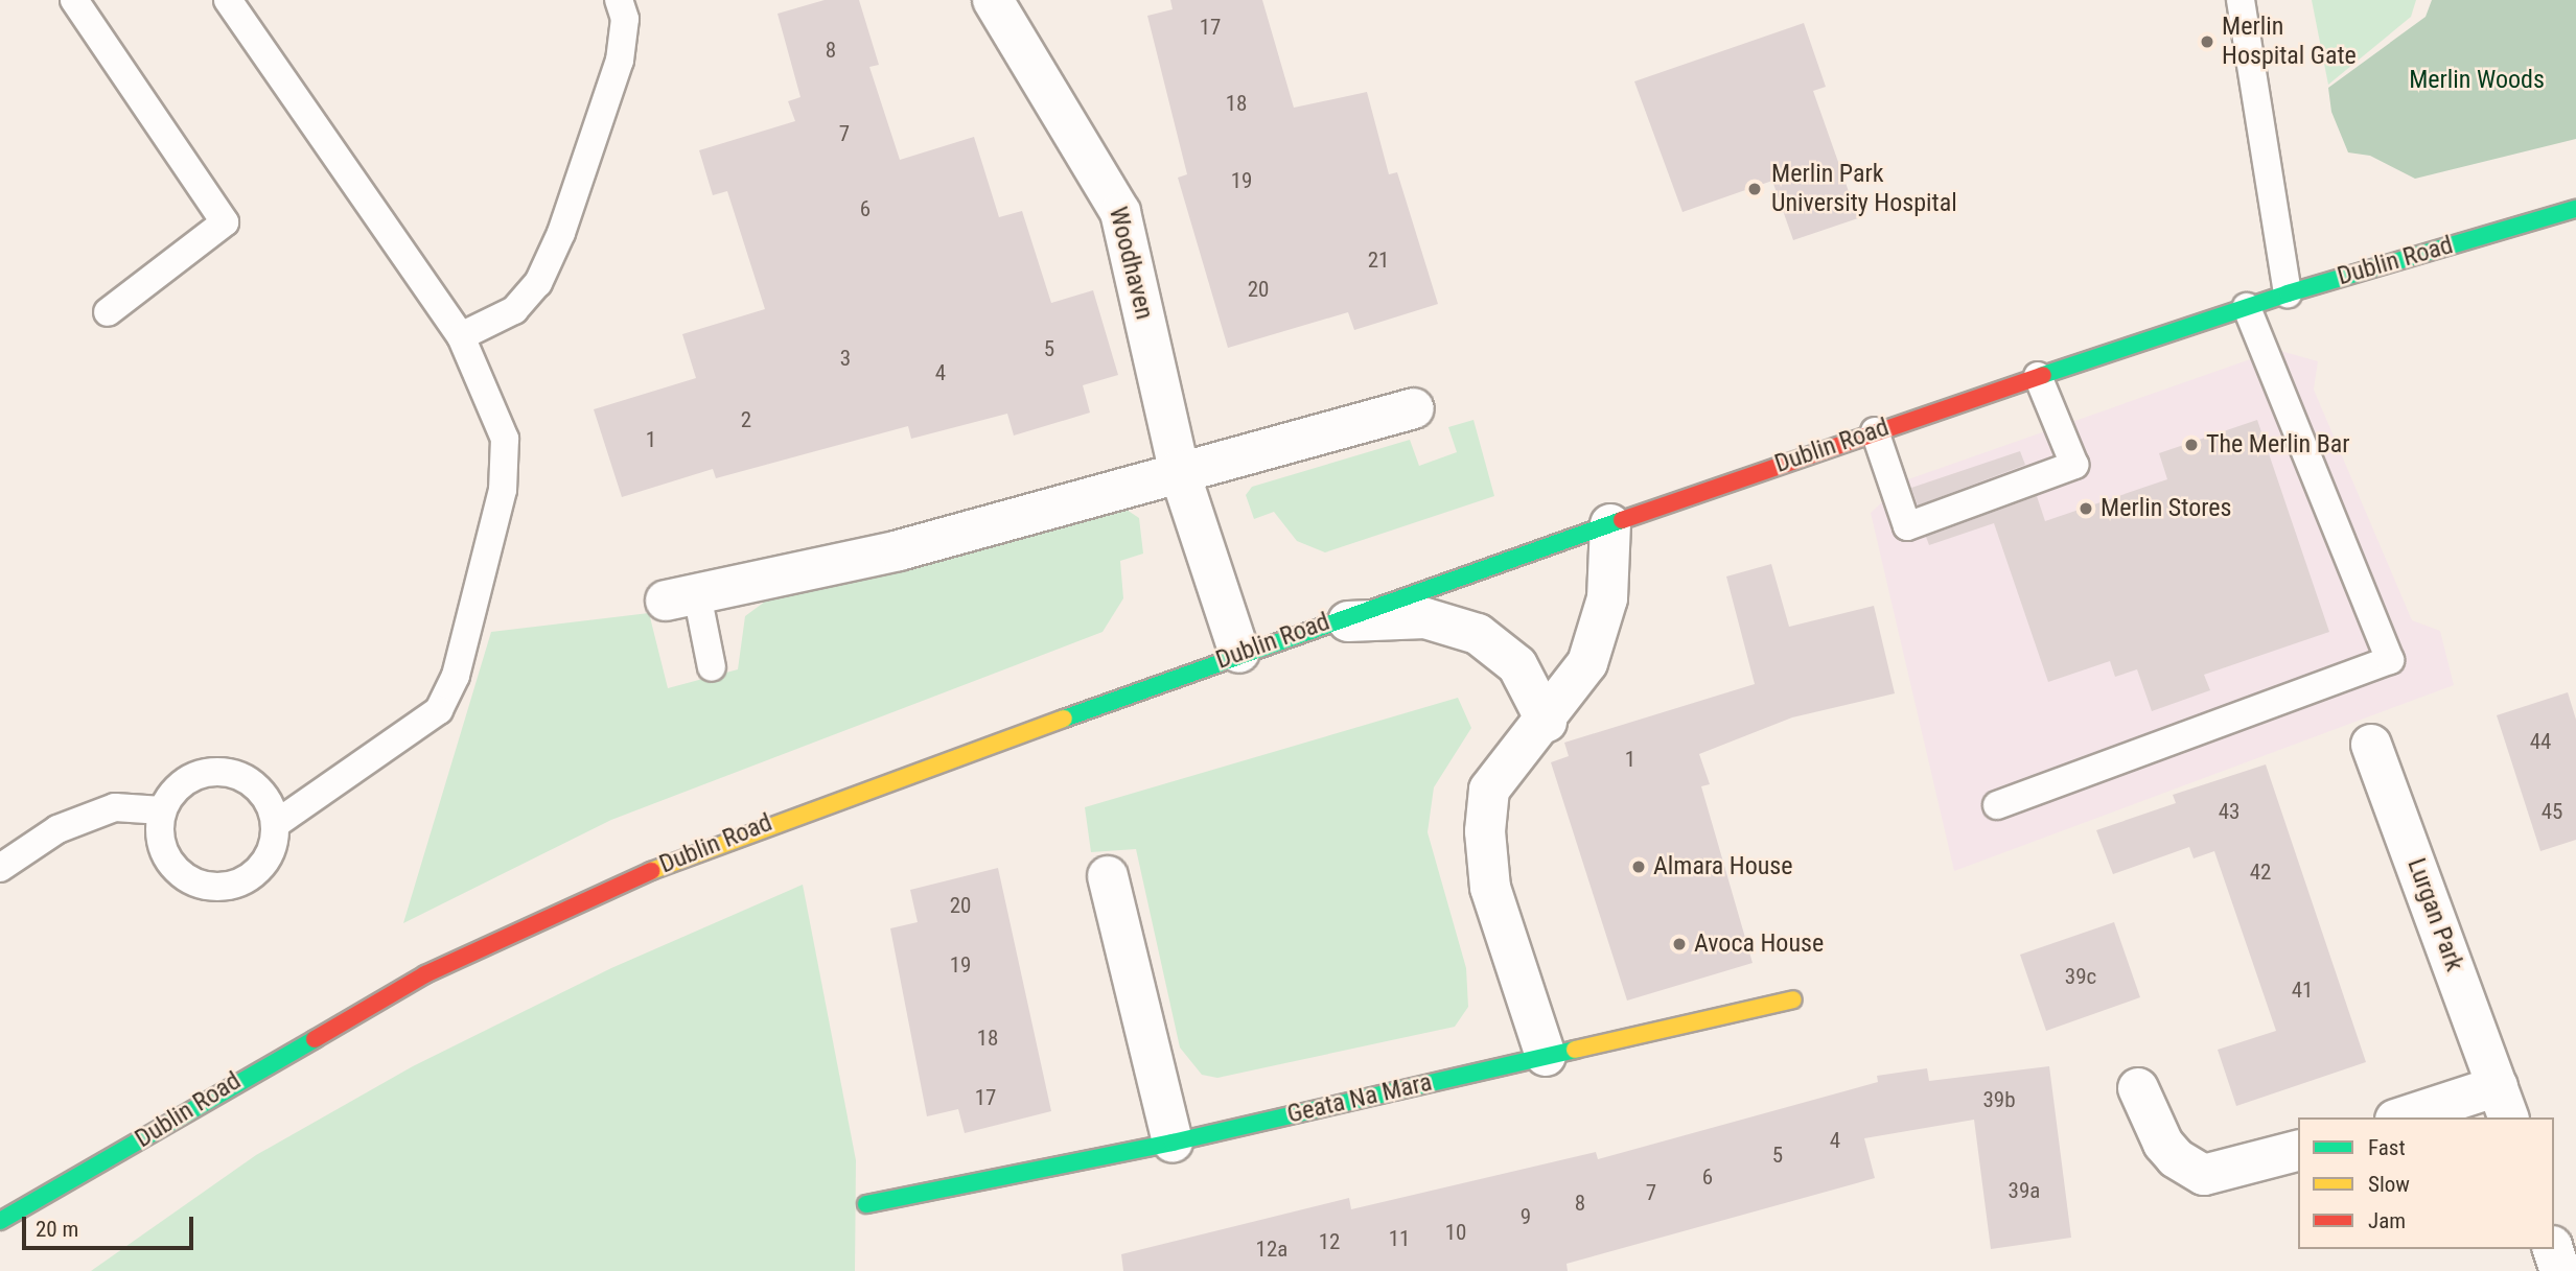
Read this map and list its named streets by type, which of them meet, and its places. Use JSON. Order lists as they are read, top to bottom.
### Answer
{
  "streets": {
    "main road": ["Dublin Road", "Geata Na Mara"],
    "street": ["Woodhaven", "Lurgan Park"]
  },
  "crossings": [
    ["Dublin Road", "Woodhaven"]
  ],
  "parks": ["Merlin Woods"],
  "places": [
    "Merlin Hospital Gate",
    "Merlin Park University Hospital",
    "The Merlin Bar",
    "Merlin Stores",
    "Almara House",
    "Avoca House"
  ],
  "house_numbers": [
    "17",
    "8",
    "18",
    "7",
    "19",
    "6",
    "21",
    "20",
    "5",
    "3",
    "4",
    "2",
    "1",
    "44",
    "1",
    "43",
    "45",
    "42",
    "20",
    "19",
    "39c",
    "41",
    "18",
    "17",
    "39b",
    "4",
    "5",
    "6",
    "39a",
    "7",
    "8",
    "9",
    "10",
    "11",
    "12",
    "12a"
  ],
  "legend": ["Fast", "Slow", "Jam"],
  "scale_bar": "20 m"
}
